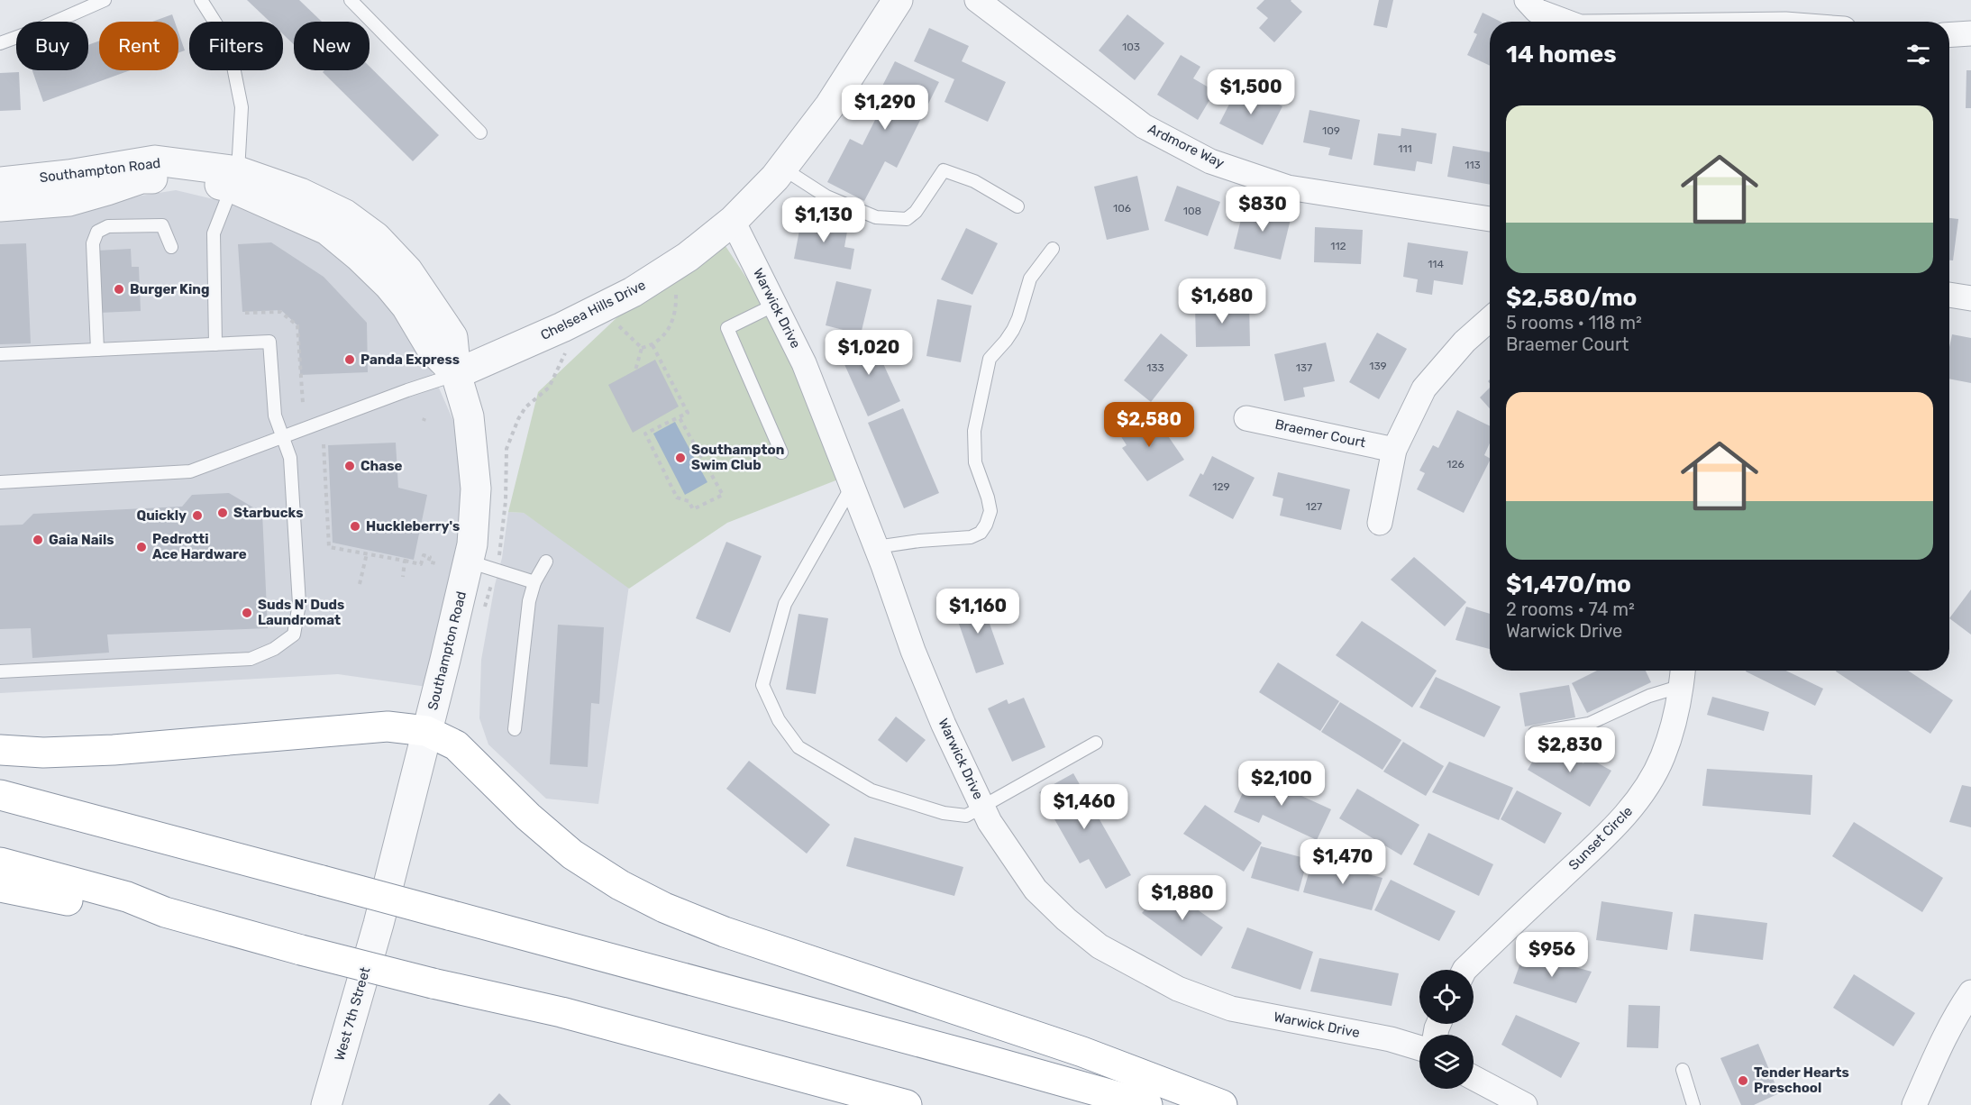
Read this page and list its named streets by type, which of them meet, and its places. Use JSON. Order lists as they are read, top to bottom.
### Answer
{
  "streets": {
    "street": [
      "Ardmore Way",
      "Southampton Road",
      "Warwick Drive",
      "Chelsea Hills Drive",
      "Braemer Court",
      "Sunset Circle",
      "West 7th Street"
    ]
  },
  "crossings": [
    ["Southampton Road", "Chelsea Hills Drive"],
    ["Southampton Road", "West 7th Street"],
    ["Warwick Drive", "Chelsea Hills Drive"]
  ],
  "places": [
    "Burger King",
    "Panda Express",
    "Southampton Swim Club",
    "Chase",
    "Starbucks",
    "Quickly",
    "Huckleberry's",
    "Gaia Nails",
    "Pedrotti Ace Hardware",
    "Suds N' Duds Laundromat",
    "Tender Hearts Preschool"
  ],
  "house_numbers": [
    "103",
    "109",
    "111",
    "113",
    "106",
    "108",
    "112",
    "114",
    "139",
    "133",
    "137",
    "126",
    "129",
    "127"
  ],
  "page": {
    "chip": [
      "Buy",
      "Rent",
      "Filters",
      "New"
    ],
    "heading": "14 homes",
    "price": [
      "$1,500",
      "$1,290",
      "$830",
      "$1,130",
      "$1,680",
      "$1,020",
      "$2,580",
      "$1,160",
      "$2,830",
      "$2,100",
      "$1,460",
      "$1,470",
      "$1,880",
      "$956"
    ],
    "list": [
      {
        "name": "$2,580/mo",
        "note": "5 rooms · 118 m² · Braemer Court"
      },
      {
        "name": "$1,470/mo",
        "note": "2 rooms · 74 m² · Warwick Drive"
      }
    ]
  }
}
